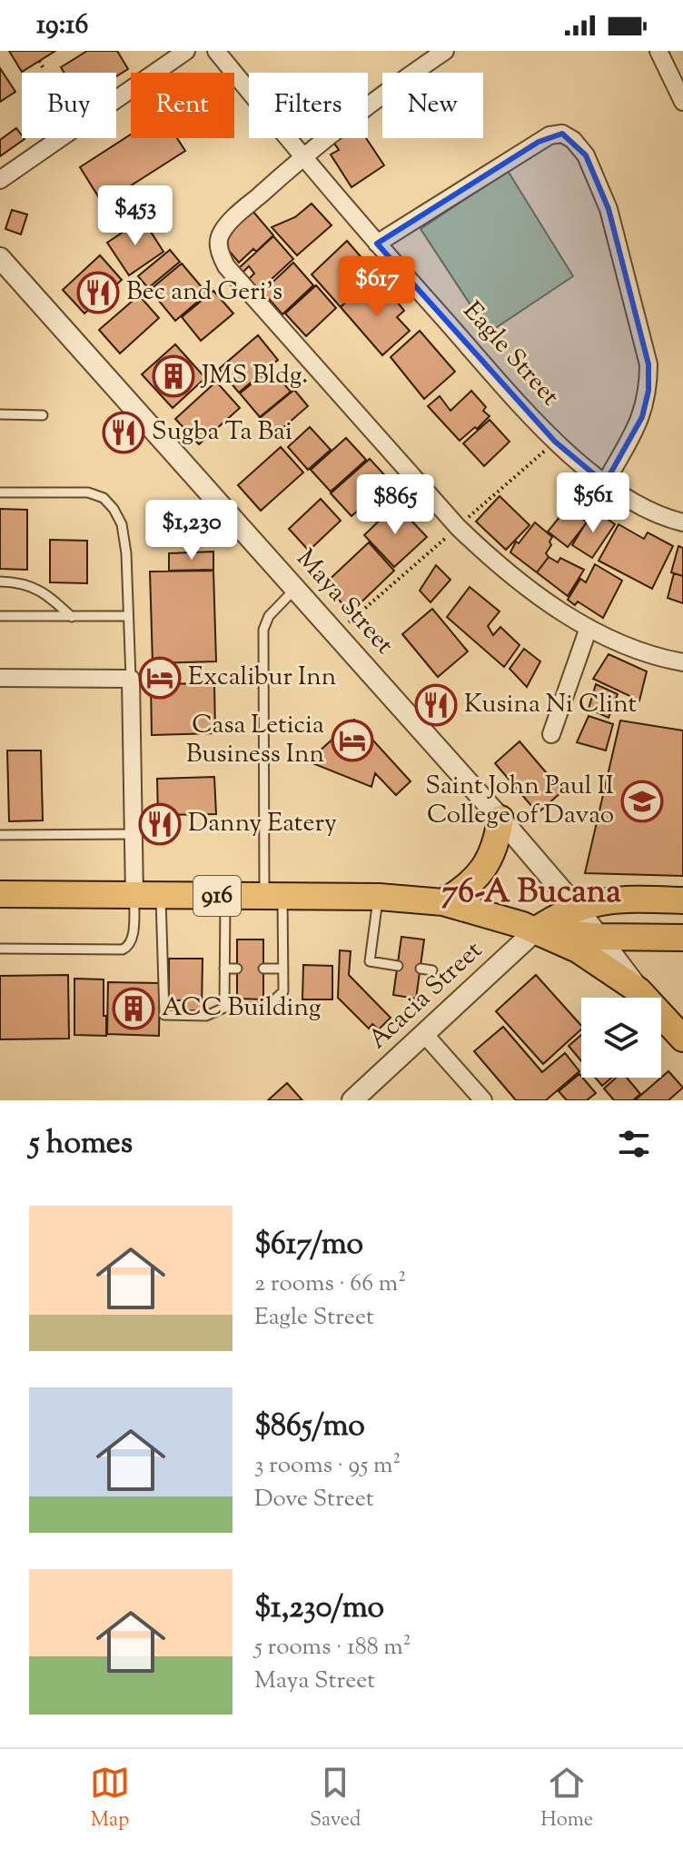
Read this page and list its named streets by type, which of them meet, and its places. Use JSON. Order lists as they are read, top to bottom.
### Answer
{
  "streets": {
    "main road": ["916"],
    "street": ["Eagle Street", "Maya Street", "Acacia Street"]
  },
  "crossings": [
    ["Maya Street", "916"],
    ["916", "Acacia Street"]
  ],
  "districts": ["76-A Bucana"],
  "places": {
    "restaurant": [
      "Bec and Geri's",
      "Sugba Ta Bai",
      "Kusina Ni Clint",
      "Danny Eatery"
    ],
    "building": ["JMS Bldg.", "ACC Building"],
    "hotel": ["Excalibur Inn", "Casa Leticia Business Inn"],
    "school or university": ["Saint John Paul II College of Davao"]
  },
  "page": {
    "status": "19:16",
    "chip": [
      "Buy",
      "Rent",
      "Filters",
      "New"
    ],
    "price": [
      "$453",
      "$617",
      "$561",
      "$865",
      "$1,230"
    ],
    "heading": "5 homes",
    "list": [
      {
        "name": "$617/mo",
        "note": "2 rooms · 66 m² · Eagle Street"
      },
      {
        "name": "$865/mo",
        "note": "3 rooms · 95 m² · Dove Street"
      },
      {
        "name": "$1,230/mo",
        "note": "5 rooms · 188 m² · Maya Street"
      }
    ],
    "tabs": ["Map", "Saved", "Home"]
  }
}
